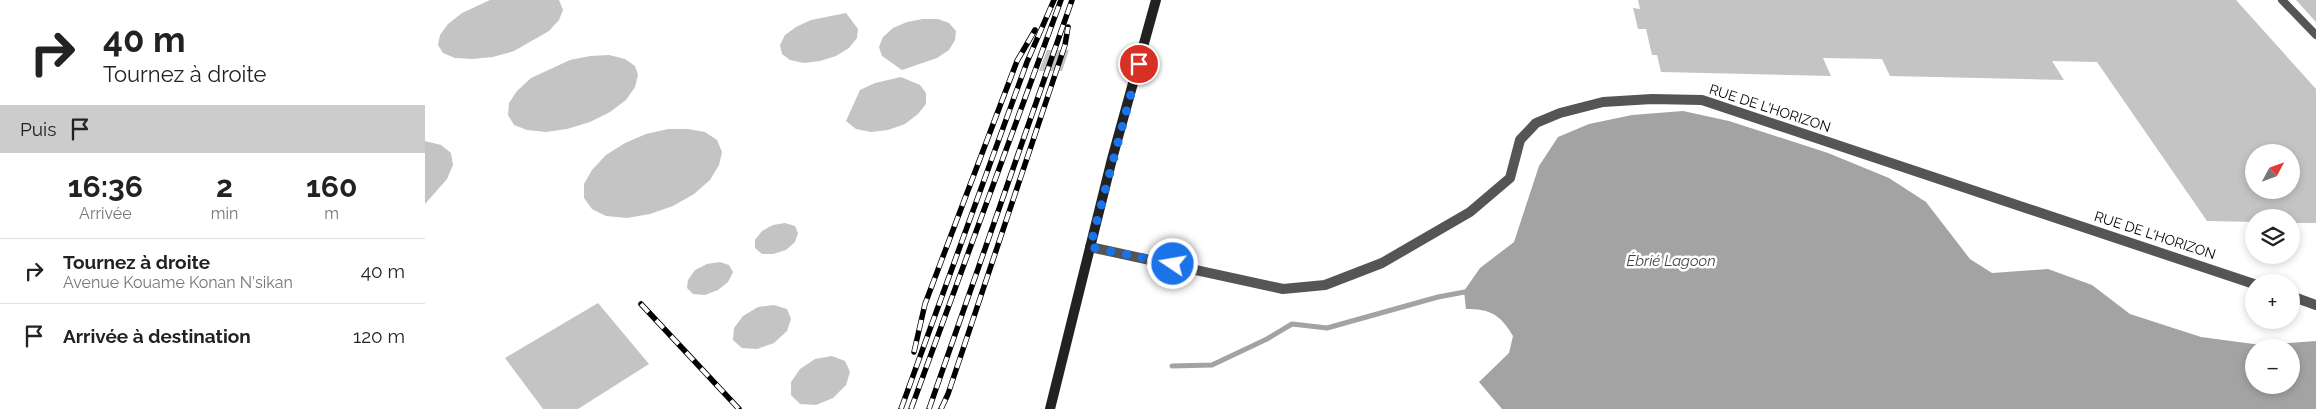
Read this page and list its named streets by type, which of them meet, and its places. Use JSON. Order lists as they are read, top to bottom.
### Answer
{
  "streets": {
    "street": ["RUE DE L'HORIZON"]
  },
  "water": ["Ébrié Lagoon"],
  "north": "top right",
  "page": {
    "turn": ["40 m", "Tournez à droite"],
    "then": "Puis",
    "map_buttons": ["+", "−"],
    "eta": [
      "16:36",
      "Arrivée",
      "2",
      "min",
      "160",
      "m"
    ],
    "list": [
      {
        "name": "Tournez à droite",
        "note": "Avenue Kouame Konan N'sikan",
        "value": "40 m"
      },
      {
        "name": "Arrivée à destination",
        "value": "120 m"
      }
    ]
  }
}
